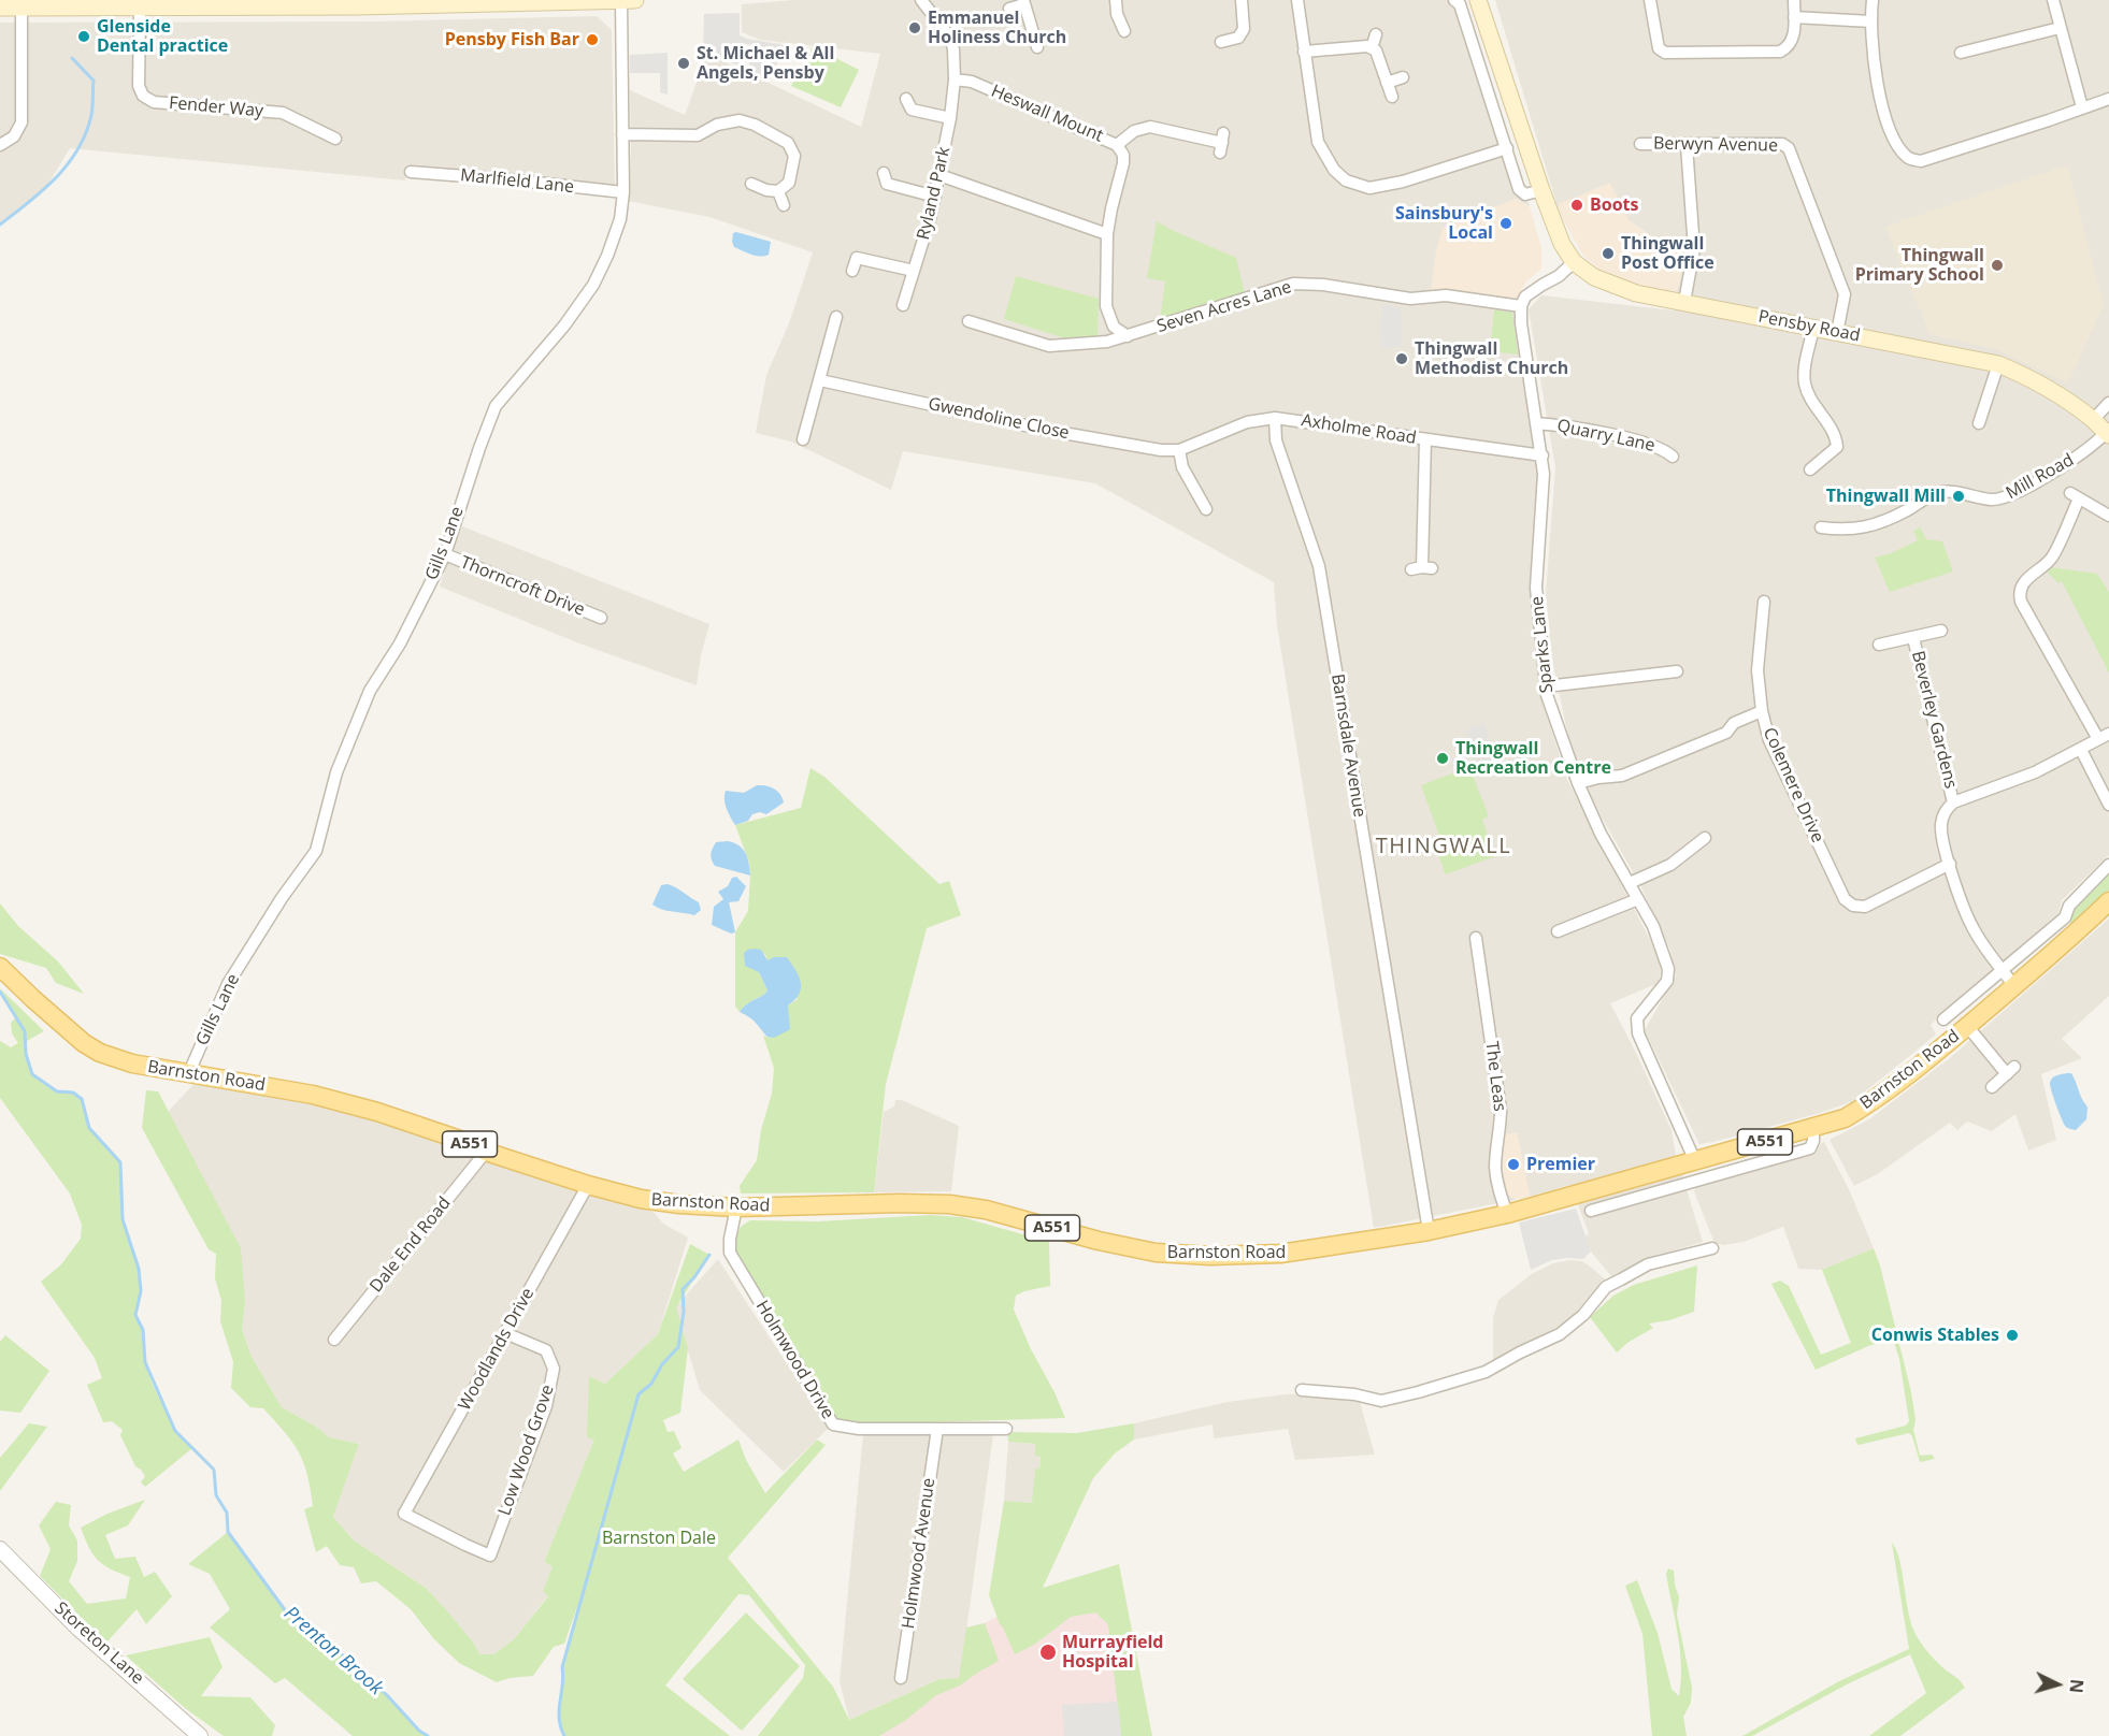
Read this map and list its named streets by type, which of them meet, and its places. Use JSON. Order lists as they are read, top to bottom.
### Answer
{
  "streets": {
    "main road": ["Pensby Road", "Barnston Road", "A551"],
    "street": [
      "Fender Way",
      "Heswall Mount",
      "Berwyn Avenue",
      "Marlfield Lane",
      "Ryland Park",
      "Seven Acres Lane",
      "Gwendoline Close",
      "Axholme Road",
      "Quarry Lane",
      "Mill Road",
      "Gills Lane",
      "Thorncroft Drive",
      "Sparks Lane",
      "Beverley Gardens",
      "Barnsdale Avenue",
      "Colemere Drive",
      "The Leas",
      "Dale End Road",
      "Woodlands Drive",
      "Holmwood Drive",
      "Low Wood Grove",
      "Holmwood Avenue",
      "Storeton Lane"
    ]
  },
  "crossings": [
    ["Heswall Mount", "Ryland Park"],
    ["Berwyn Avenue", "Pensby Road"],
    ["Marlfield Lane", "Gills Lane"],
    ["Seven Acres Lane", "Sparks Lane"],
    ["Pensby Road", "Mill Road"],
    ["Gwendoline Close", "Axholme Road"],
    ["Axholme Road", "Sparks Lane"],
    ["Axholme Road", "Barnsdale Avenue"],
    ["Quarry Lane", "Sparks Lane"],
    ["Gills Lane", "Thorncroft Drive"],
    ["Gills Lane", "Barnston Road"],
    ["Sparks Lane", "Colemere Drive"],
    ["Sparks Lane", "Barnston Road"],
    ["Barnsdale Avenue", "Barnston Road"],
    ["Barnston Road", "The Leas"],
    ["Barnston Road", "Dale End Road"],
    ["Barnston Road", "Woodlands Drive"],
    ["Barnston Road", "Holmwood Drive"],
    ["Woodlands Drive", "Low Wood Grove"],
    ["Holmwood Drive", "Holmwood Avenue"]
  ],
  "districts": ["THINGWALL"],
  "water": ["Prenton Brook"],
  "parks": ["Barnston Dale"],
  "places": [
    "Emmanuel Holiness Church",
    "Glenside Dental practice",
    "Pensby Fish Bar",
    "St. Michael & All Angels, Pensby",
    "Boots",
    "Sainsbury's Local",
    "Thingwall Post Office",
    "Thingwall Primary School",
    "Thingwall Methodist Church",
    "Thingwall Mill",
    "Thingwall Recreation Centre",
    "Premier",
    "Conwis Stables",
    "Murrayfield Hospital"
  ],
  "north": "right"
}
